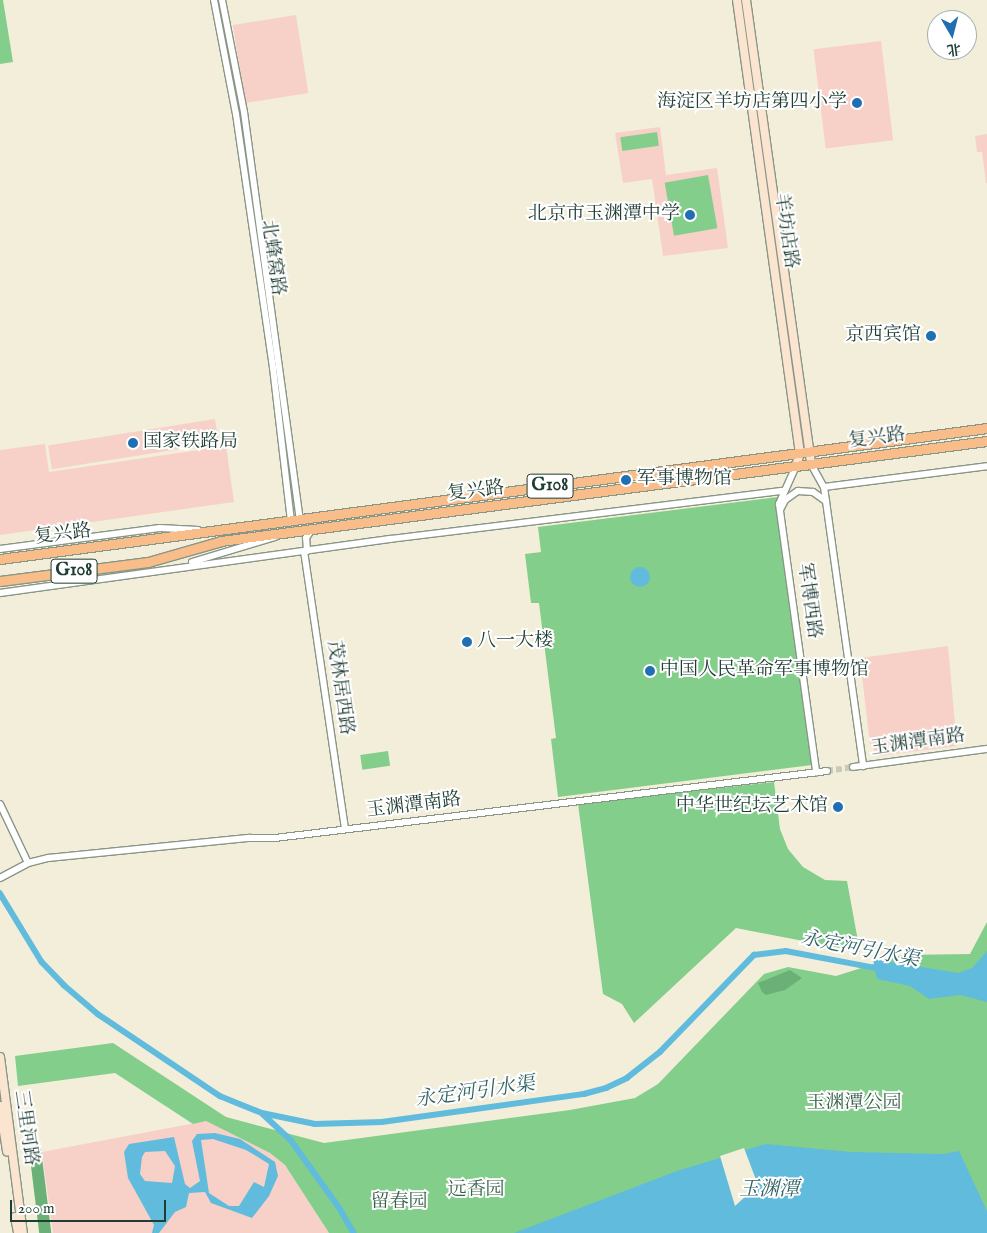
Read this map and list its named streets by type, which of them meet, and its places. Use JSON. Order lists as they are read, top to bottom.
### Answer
{
  "streets": {
    "highway": ["复兴路", "G108"],
    "main road": ["羊坊店路", "三里河路"],
    "street": [
      "北蜂窝路",
      "军博西路",
      "茂林居西路",
      "玉渊潭南路"
    ]
  },
  "crossings": [
    ["羊坊店路", "复兴路"],
    ["羊坊店路", "军博西路"],
    ["北蜂窝路", "复兴路"],
    ["复兴路", "军博西路"],
    ["复兴路", "茂林居西路"],
    ["军博西路", "玉渊潭南路"],
    ["茂林居西路", "玉渊潭南路"]
  ],
  "water": ["永定河引水渠", "玉渊潭"],
  "parks": ["玉渊潭公园", "远香园", "留春园"],
  "places": [
    "海淀区羊坊店第四小学",
    "北京市玉渊潭中学",
    "京西宾馆",
    "国家铁路局",
    "军事博物馆",
    "八一大楼",
    "中国人民革命军事博物馆",
    "中华世纪坛艺术馆"
  ],
  "scale_bar": "200 m",
  "north": "bottom"
}
